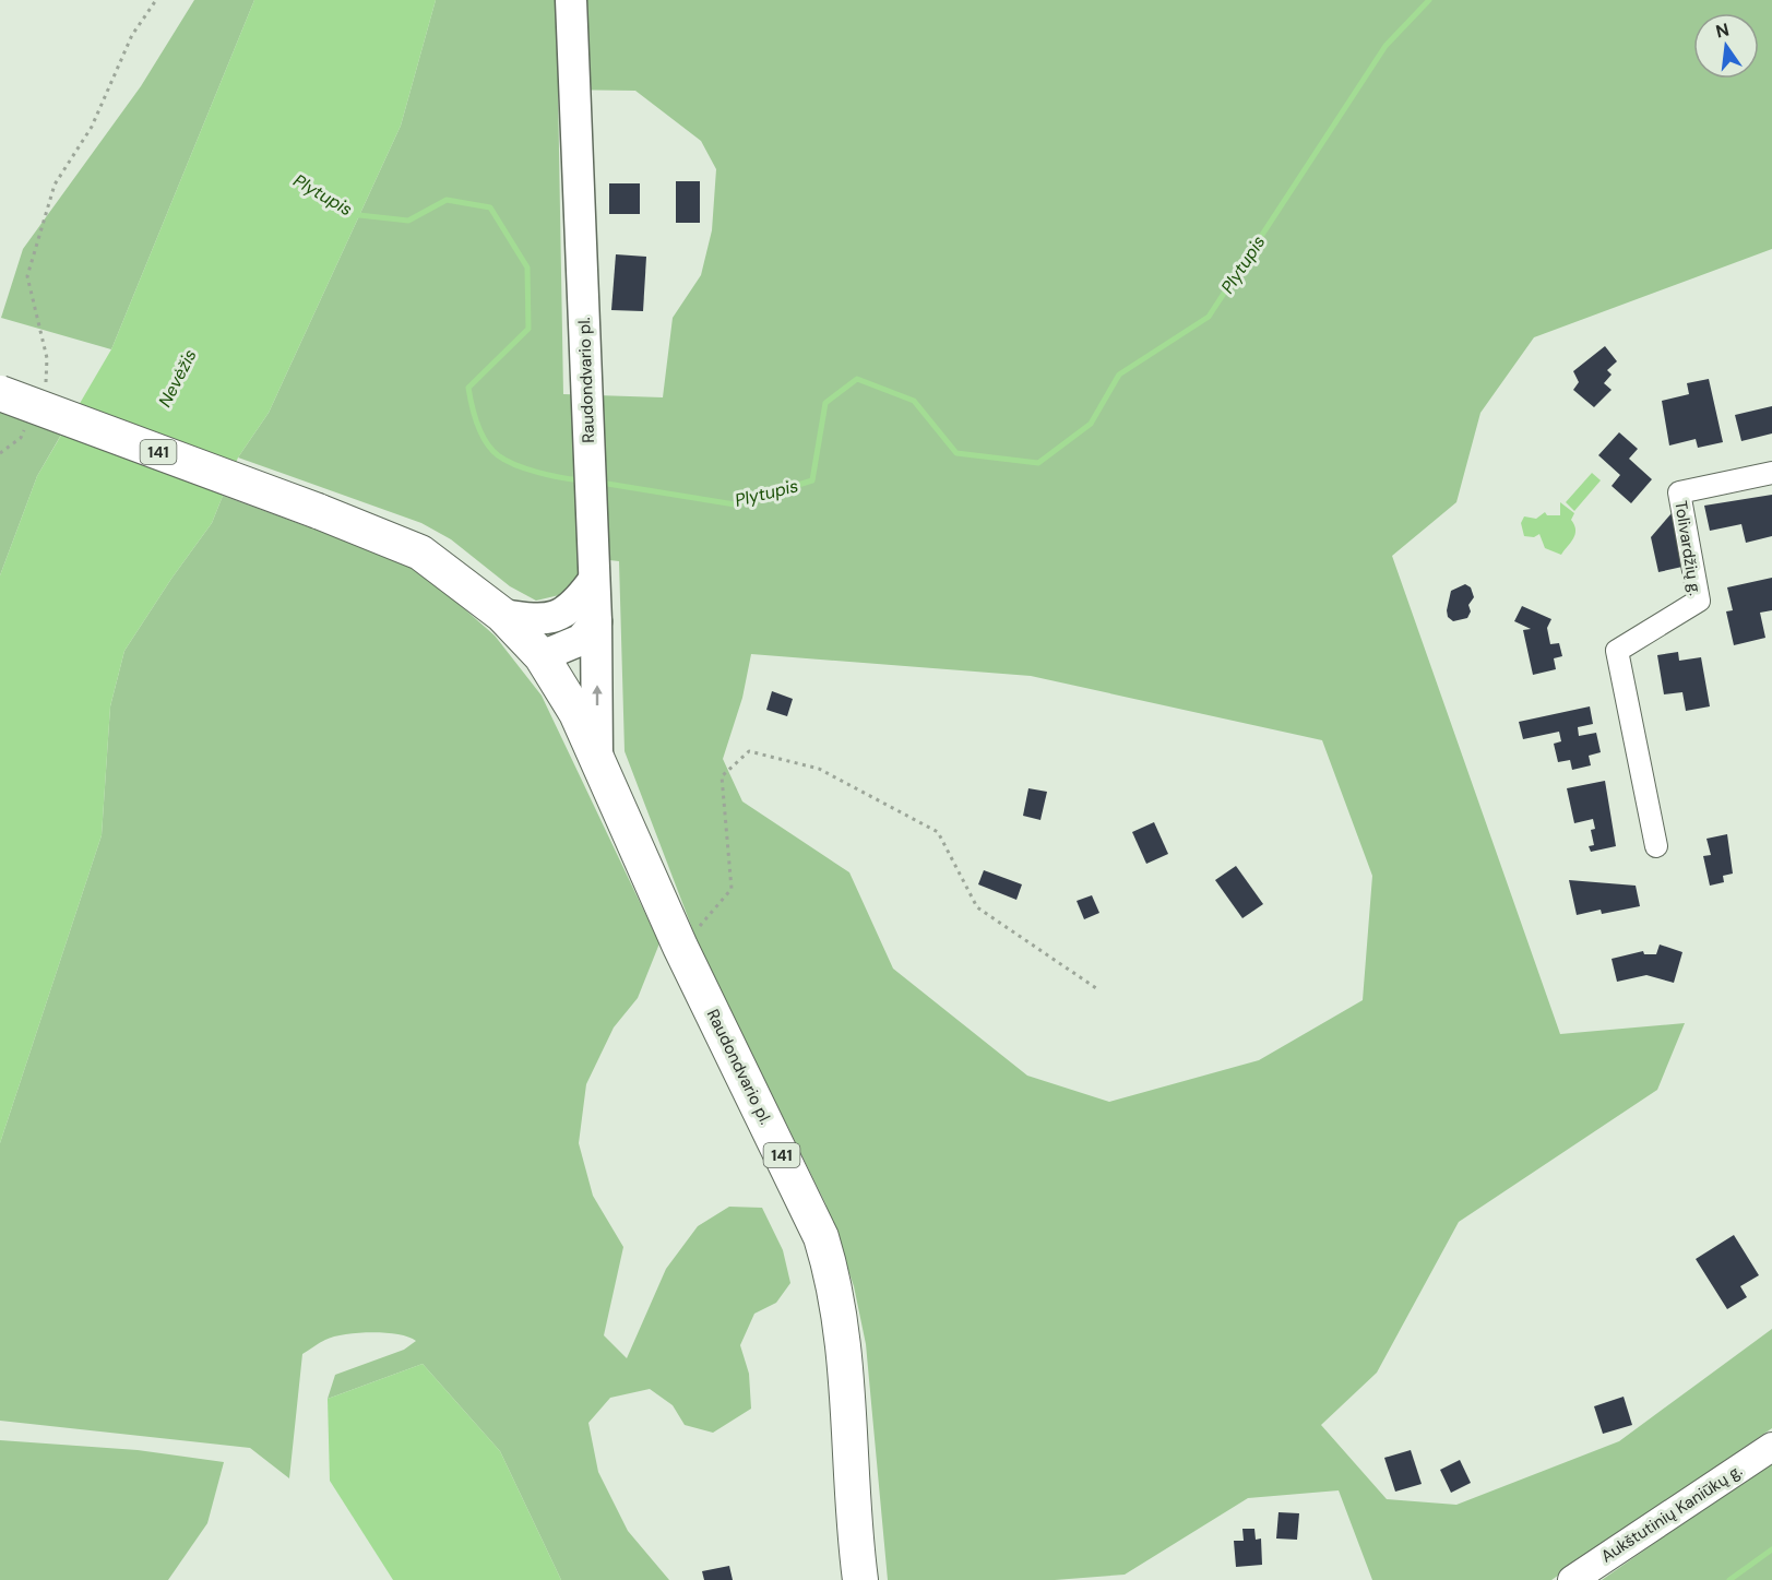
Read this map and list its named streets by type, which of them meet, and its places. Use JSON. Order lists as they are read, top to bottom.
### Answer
{
  "streets": {
    "main road": ["Raudondvario pl.", "141"],
    "street": ["Tolivardžių g.", "Aukštutinių Kaniūkų g."]
  },
  "crossings": [
    ["Raudondvario pl.", "141"]
  ],
  "water": ["Plytupis", "Nevėžis"],
  "north": "top"
}
